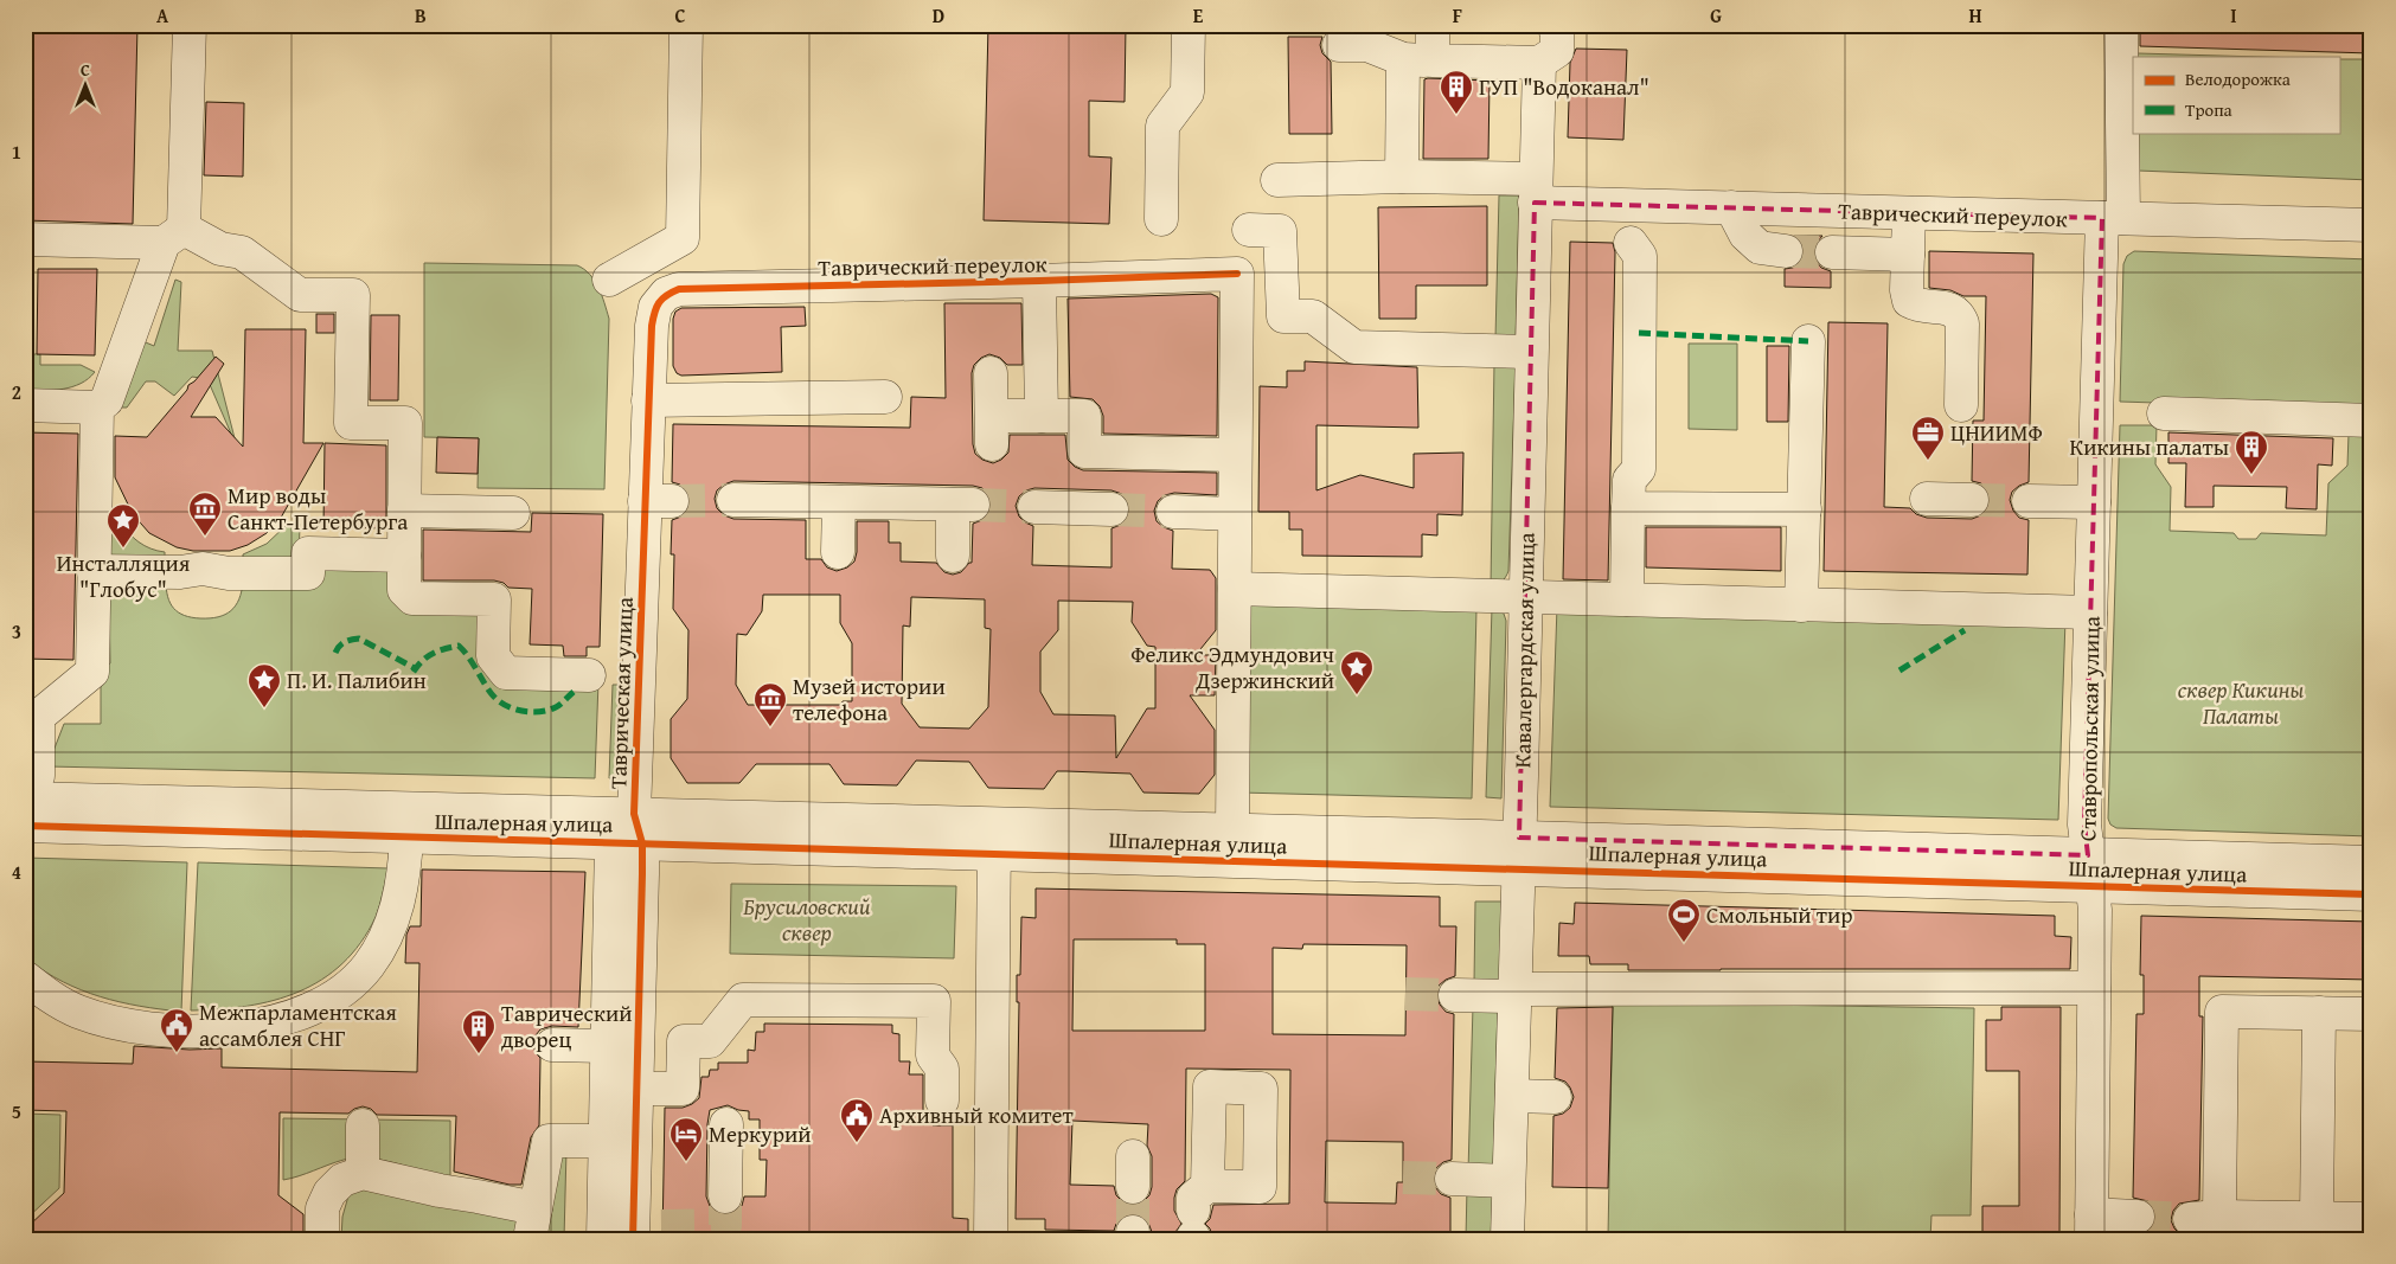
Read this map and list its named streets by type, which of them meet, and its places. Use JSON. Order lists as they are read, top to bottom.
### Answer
{
  "streets": {
    "street": [
      "Таврический переулок",
      "Кавалергардская улица",
      "Таврическая улица",
      "Ставропольская улица",
      "Шпалерная улица"
    ]
  },
  "crossings": [
    ["Таврический переулок", "Кавалергардская улица"],
    ["Таврический переулок", "Таврическая улица"],
    ["Таврический переулок", "Ставропольская улица"],
    ["Кавалергардская улица", "Шпалерная улица"],
    ["Таврическая улица", "Шпалерная улица"],
    ["Ставропольская улица", "Шпалерная улица"]
  ],
  "parks": ["сквер Кикины Палаты", "Брусиловский сквер"],
  "places": {
    "building": ["ГУП \"Водоканал\"", "Кикины палаты", "Таврический дворец"],
    "office": ["ЦНИИМФ"],
    "museum": ["Мир воды Санкт-Петербурга", "Музей истории телефона"],
    "place": ["Инсталляция \"Глобус\"", "Феликс Эдмундович Дзержинский", "П. И. Палибин"],
    "sports": ["Смольный тир"],
    "public building": ["Межпарламентская ассамблея СНГ", "Архивный комитет"],
    "hotel": ["Меркурий"]
  },
  "legend": ["Велодорожка", "Тропа"],
  "north": "top",
  "grid": {
    "columns": [
      "A",
      "B",
      "C",
      "D",
      "E",
      "F",
      "G",
      "H",
      "I"
    ],
    "rows": [
      "1",
      "2",
      "3",
      "4",
      "5"
    ]
  }
}
